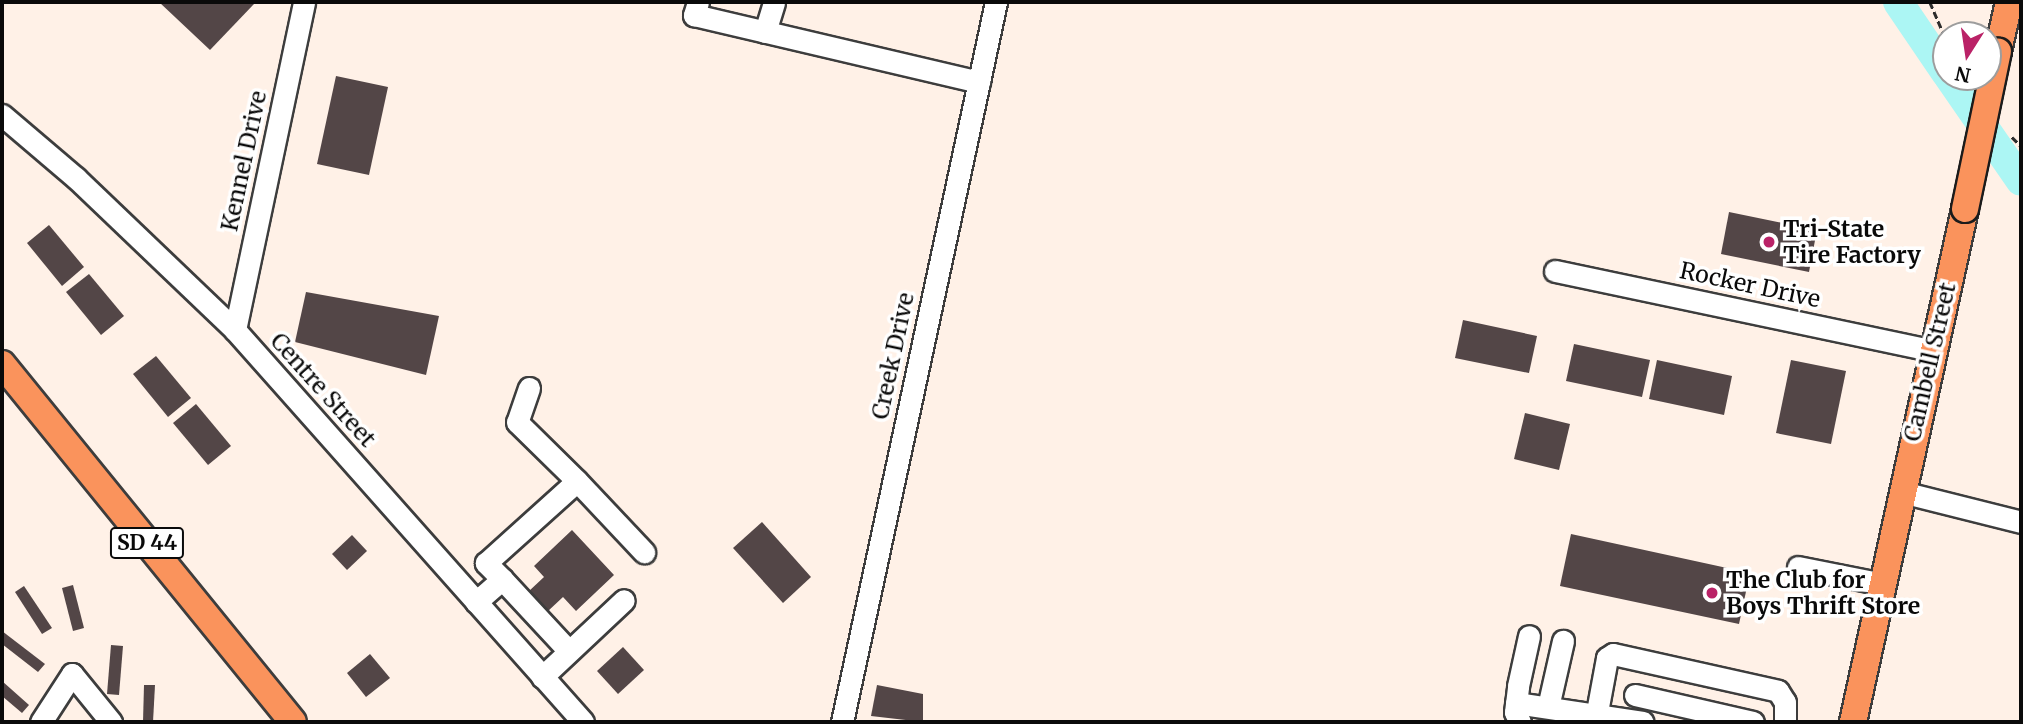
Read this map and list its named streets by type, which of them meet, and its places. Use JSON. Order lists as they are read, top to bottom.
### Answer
{
  "streets": {
    "main road": ["Cambell Street", "SD 44"],
    "street": [
      "Kennel Drive",
      "Rocker Drive",
      "Creek Drive",
      "Centre Street"
    ]
  },
  "crossings": [
    ["Kennel Drive", "Centre Street"],
    ["Rocker Drive", "Cambell Street"]
  ],
  "places": ["Tri-State Tire Factory", "The Club for Boys Thrift Store"],
  "north": "bottom"
}
